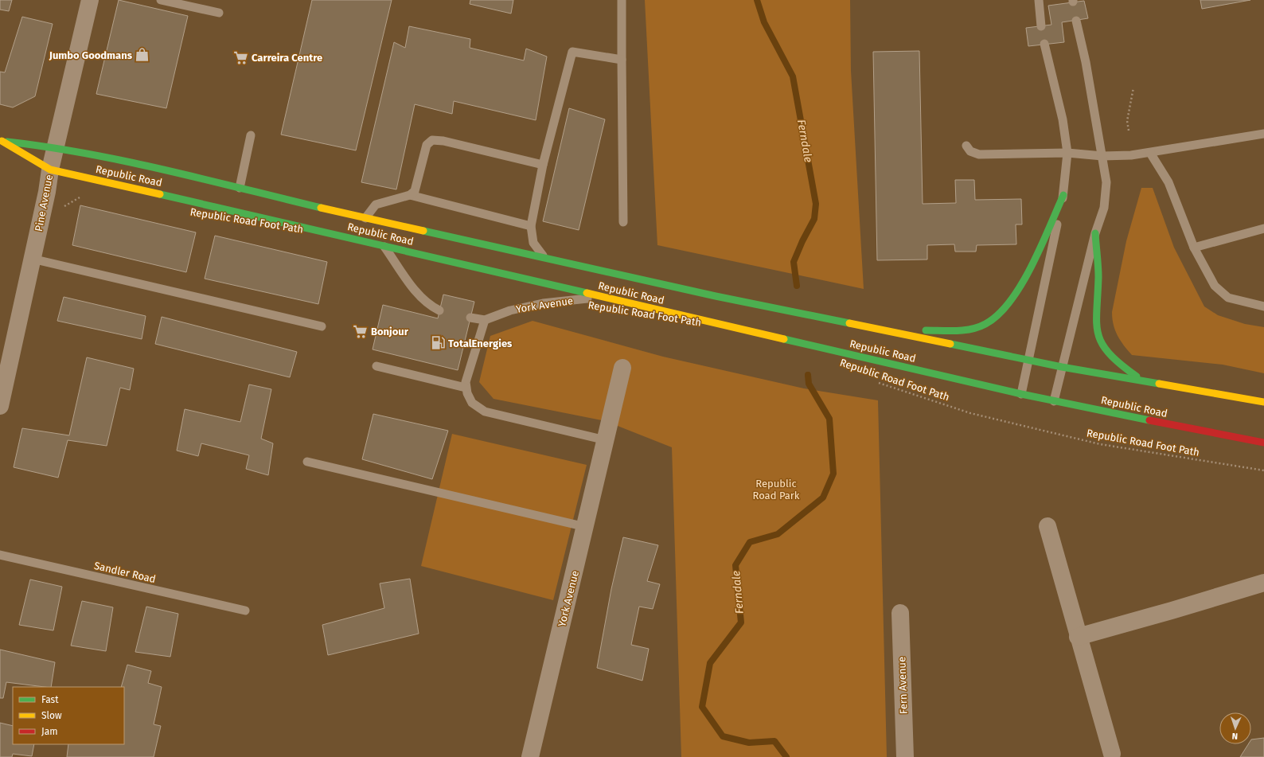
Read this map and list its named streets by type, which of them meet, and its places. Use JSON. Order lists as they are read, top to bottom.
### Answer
{
  "streets": {
    "main road": ["Republic Road"],
    "street": ["Pine Avenue", "York Avenue", "Fern Avenue"],
    "lane": ["Sandler Road"],
    "path": ["Republic Road Foot Path"]
  },
  "crossings": [
    ["Republic Road", "Pine Avenue"],
    ["Republic Road", "York Avenue"]
  ],
  "water": ["Ferndale"],
  "parks": ["Republic Road Park"],
  "places": {
    "shop": ["Jumbo Goodmans"],
    "supermarket": ["Carreira Centre", "Bonjour"],
    "fuel station": ["TotalEnergies"]
  },
  "legend": ["Fast", "Slow", "Jam"],
  "north": "bottom"
}
